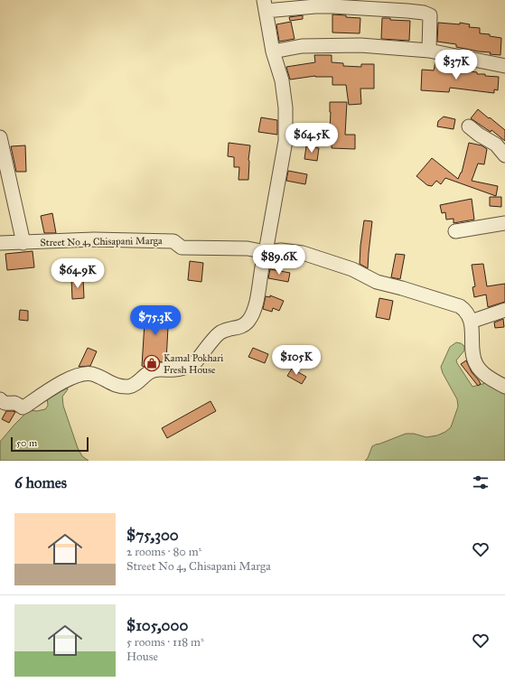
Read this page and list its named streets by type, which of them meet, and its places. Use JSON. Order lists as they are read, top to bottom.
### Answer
{
  "streets": {
    "street": ["Street No 4, Chisapani Marga"]
  },
  "places": {
    "shop": ["Kamal Pokhari Fresh House"]
  },
  "scale_bar": "50 m",
  "page": {
    "price": [
      "$37K",
      "$64.5K",
      "$89.6K",
      "$64.9K",
      "$75.3K",
      "$105K"
    ],
    "scale": "50 m",
    "heading": "6 homes",
    "list": [
      {
        "name": "$75,300",
        "note": "2 rooms · 80 m² · Street No 4, Chisapani Marga"
      },
      {
        "name": "$105,000",
        "note": "5 rooms · 118 m² · House"
      }
    ]
  }
}
